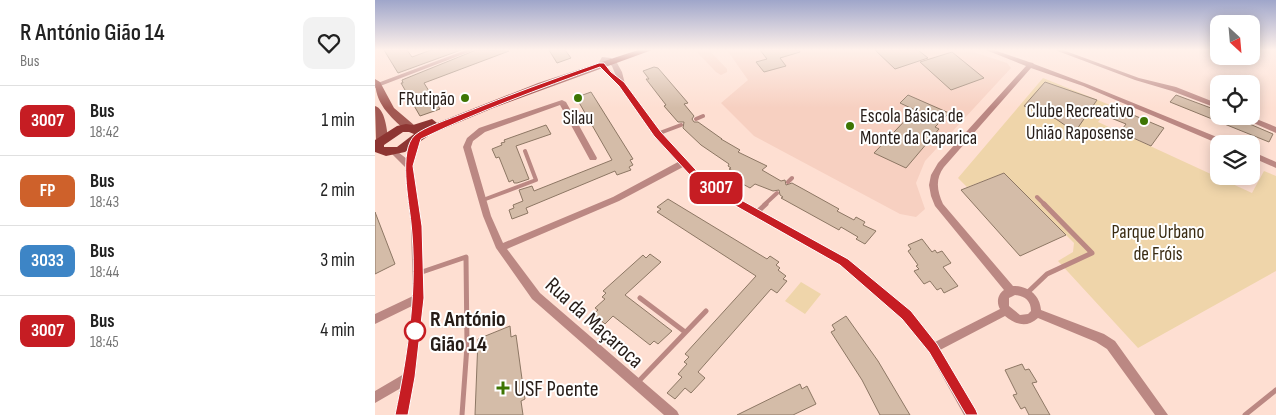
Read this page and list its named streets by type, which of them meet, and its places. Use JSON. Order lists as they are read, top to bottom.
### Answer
{
  "streets": {
    "street": ["Rua da Maçaroca"]
  },
  "parks": ["Parque Urbano de Fróis"],
  "places": {
    "other": [
      "FRutipão",
      "Silau",
      "Clube Recreativo União Raposense",
      "Escola Básica de Monte da Caparica",
      "R António Gião 14"
    ],
    "health": ["USF Poente"]
  },
  "lines": ["bus line 3007"],
  "north": "bottom right",
  "page": {
    "heading": ["R António Gião 14", "Bus"],
    "on_map": "3007",
    "list": [
      {
        "mark": "3007",
        "name": "Bus",
        "note": "18:42",
        "value": "1 min"
      },
      {
        "mark": "FP",
        "name": "Bus",
        "note": "18:43",
        "value": "2 min"
      },
      {
        "mark": "3033",
        "name": "Bus",
        "note": "18:44",
        "value": "3 min"
      },
      {
        "mark": "3007",
        "name": "Bus",
        "note": "18:45",
        "value": "4 min"
      }
    ]
  }
}
